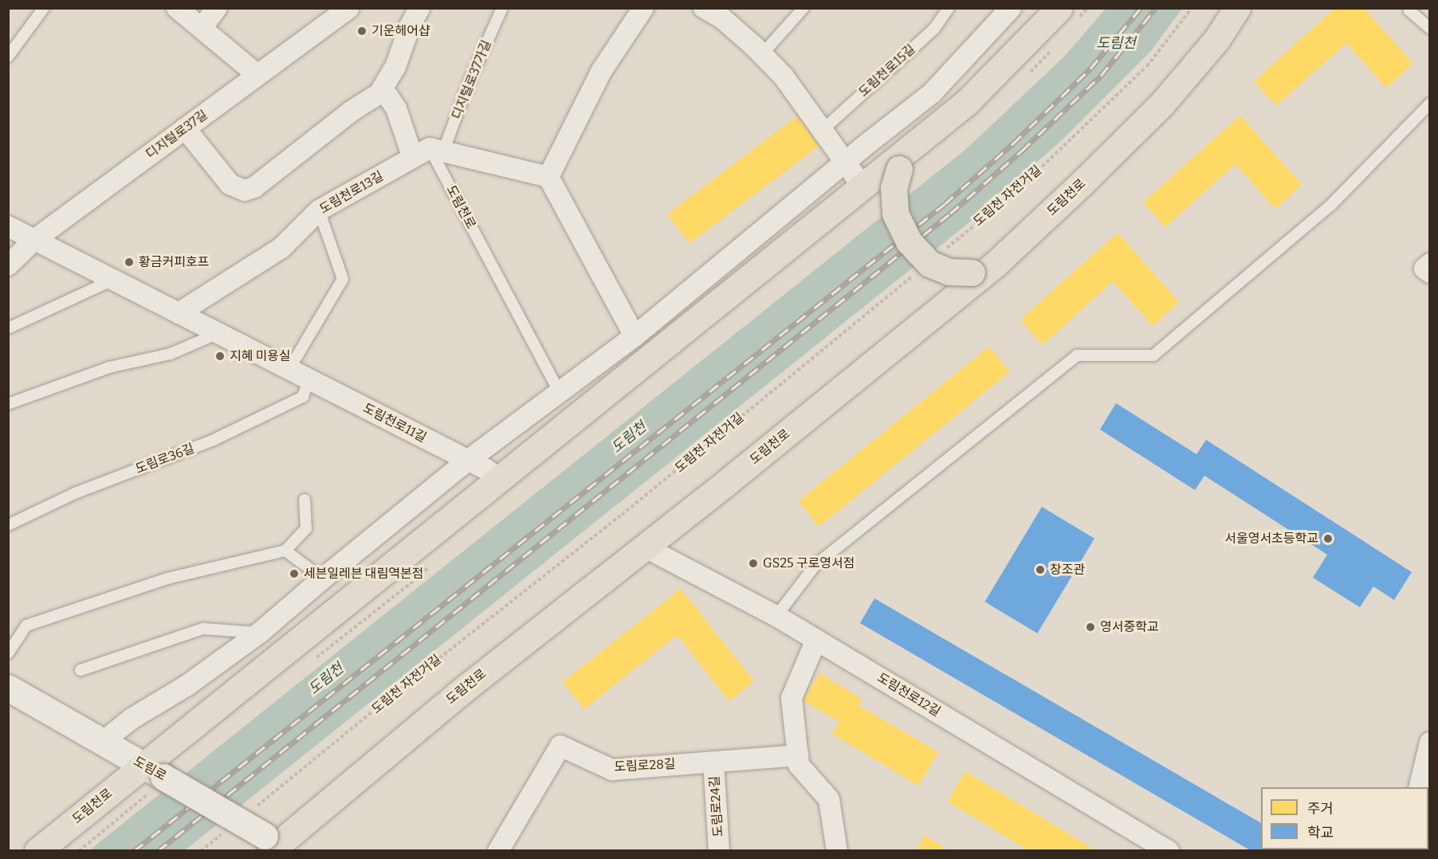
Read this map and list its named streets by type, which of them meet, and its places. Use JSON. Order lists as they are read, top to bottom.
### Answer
{
  "streets": {
    "main road": ["도림천로"],
    "street": [
      "디지털로37길",
      "도림천로13길",
      "도림천로11길",
      "도림천로12길",
      "도림로28길",
      "도림로",
      "도림로24길"
    ],
    "lane": ["도림천로15길", "디지털로37가길", "도림로36길"],
    "path": ["도림천 자전거길"]
  },
  "crossings": [
    ["디지털로37가길", "도림천로13길"],
    ["디지털로37가길", "도림천로"],
    ["디지털로37길", "도림천로11길"],
    ["도림천로13길", "도림천로"],
    ["도림천로13길", "도림천로11길"],
    ["도림천로", "도림천로11길"],
    ["도림천로", "도림천로12길"],
    ["도림천로", "도림로"],
    ["도림천로11길", "도림로36길"],
    ["도림로28길", "도림로24길"]
  ],
  "water": ["도림천"],
  "places": [
    "기운헤어샵",
    "황금커피호프",
    "지혜 미용실",
    "서울영서초등학교",
    "GS25 구로영서점",
    "창조관",
    "세븐일레븐 대림역본점",
    "영서중학교"
  ],
  "legend": ["주거", "학교"]
}
